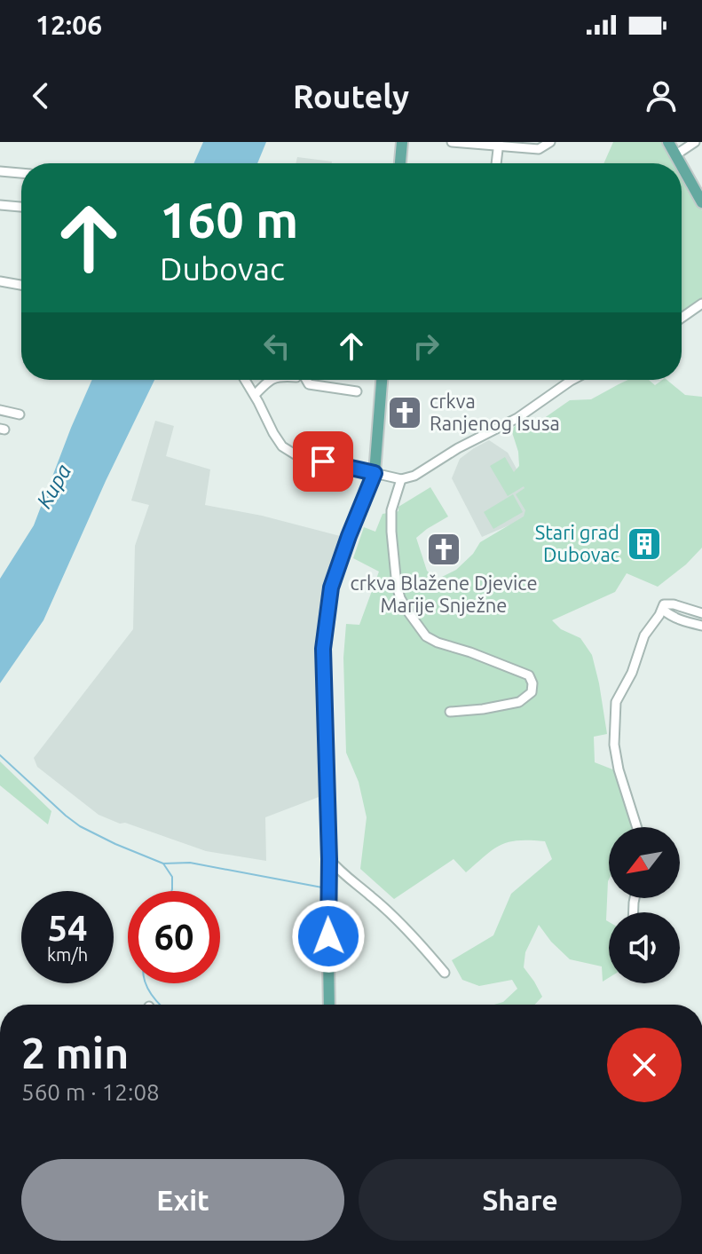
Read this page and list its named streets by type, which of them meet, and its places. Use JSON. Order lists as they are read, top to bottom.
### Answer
{
  "water": ["Kupa"],
  "places": {
    "church": ["crkva Ranjenog Isusa", "crkva Blažene Djevice Marije Snježne"],
    "building": ["Stari grad Dubovac"]
  },
  "north": "bottom left",
  "page": {
    "status": "12:06",
    "header": "Routely",
    "turn": ["160 m", "Dubovac"],
    "speed": "54 km/h",
    "limit": "60",
    "heading": ["2 min", "560 m · 12:08"],
    "buttons": ["Exit", "Share"]
  }
}
